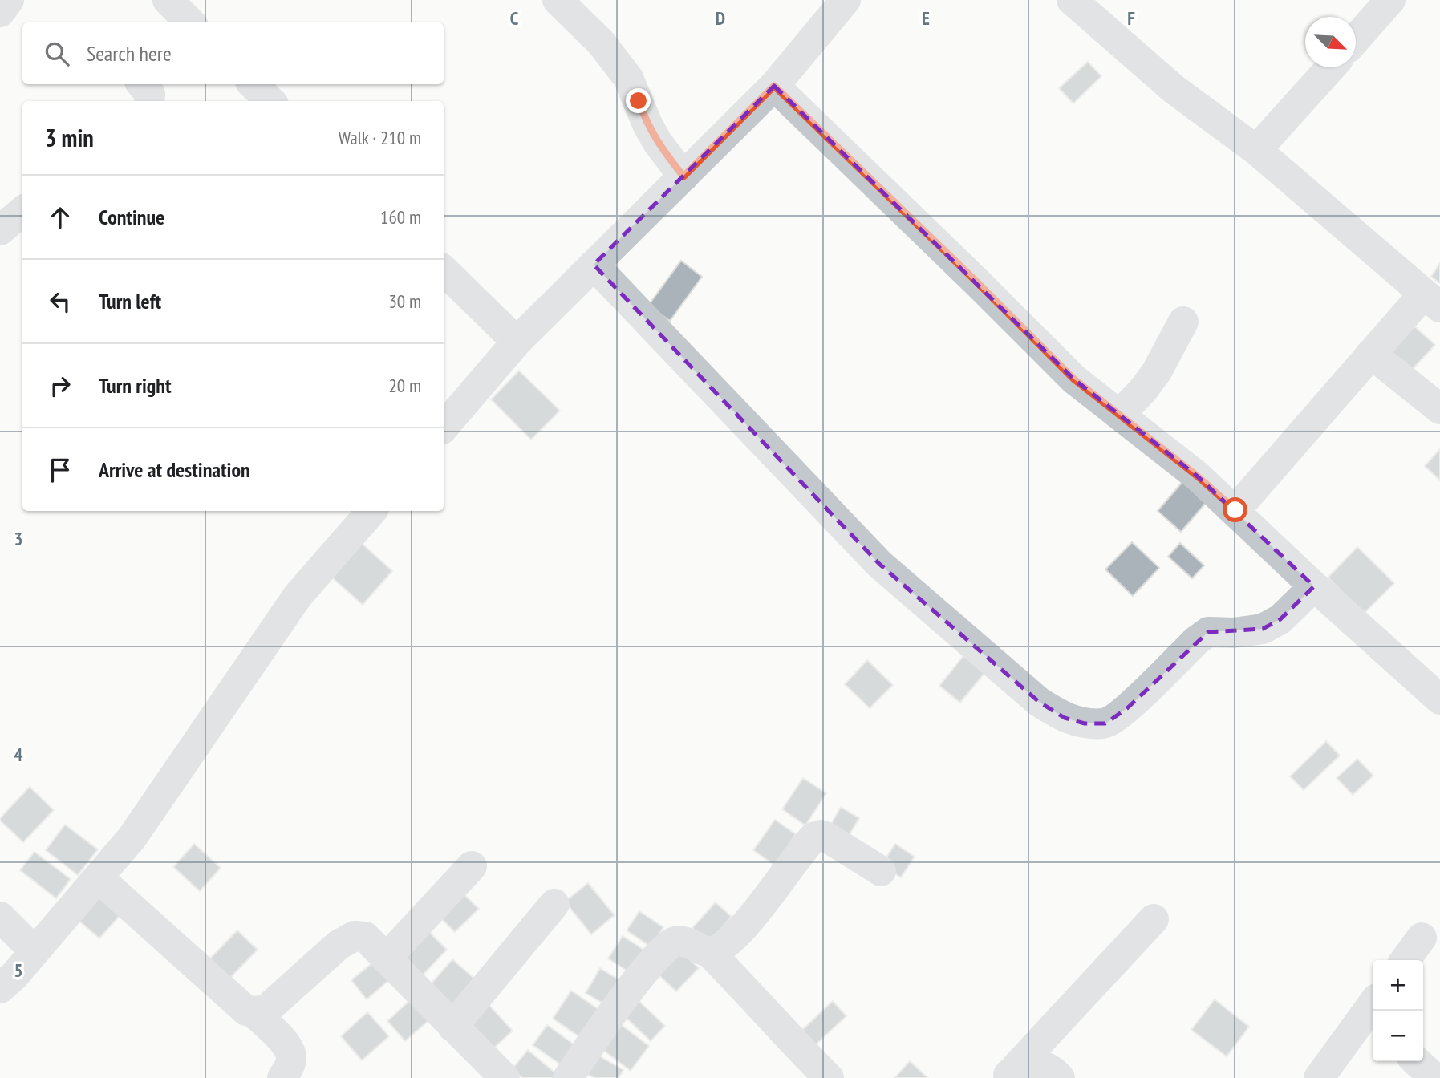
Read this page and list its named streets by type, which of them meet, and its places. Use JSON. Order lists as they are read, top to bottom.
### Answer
{
  "north": "bottom right",
  "page": {
    "search": "Search here",
    "heading": ["3 min", "Walk · 210 m"],
    "list": [
      ["Continue", "160 m"],
      ["Turn left", "30 m"],
      ["Turn right", "20 m"],
      "Arrive at destination"
    ],
    "map_buttons": ["+", "−"]
  },
  "grid": {
    "columns": [
      "C",
      "D",
      "E",
      "F"
    ],
    "rows": ["3", "4", "5"]
  }
}
